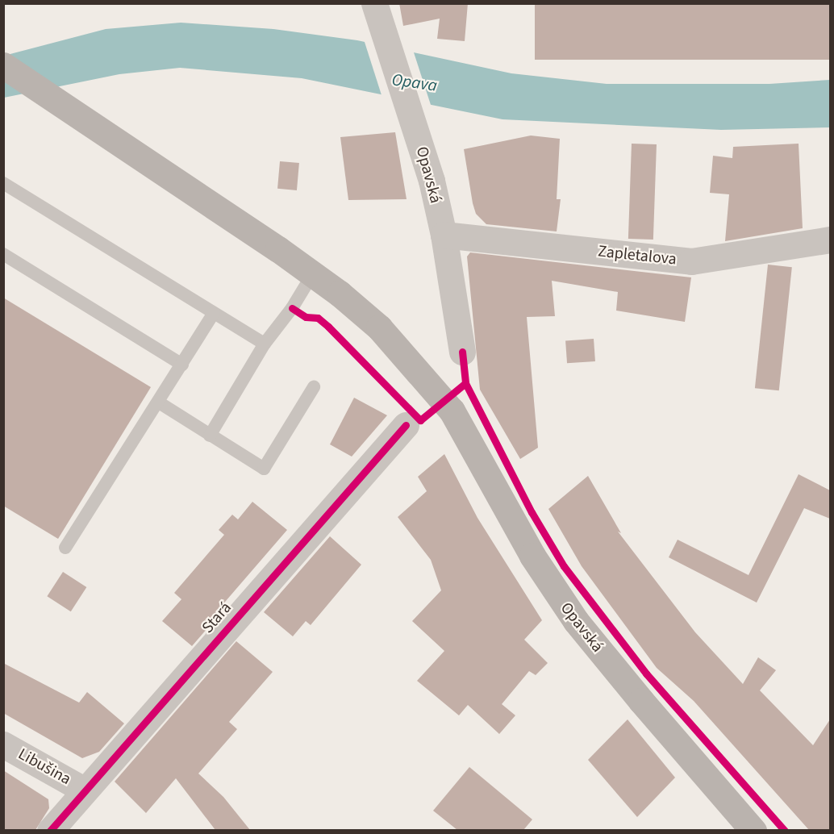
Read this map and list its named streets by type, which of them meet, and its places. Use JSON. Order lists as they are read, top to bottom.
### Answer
{
  "streets": {
    "main road": ["Opavská"],
    "street": ["Zapletalova", "Stará", "Libušina"]
  },
  "crossings": [
    ["Opavská", "Zapletalova"],
    ["Stará", "Libušina"]
  ],
  "water": ["Opava"]
}
